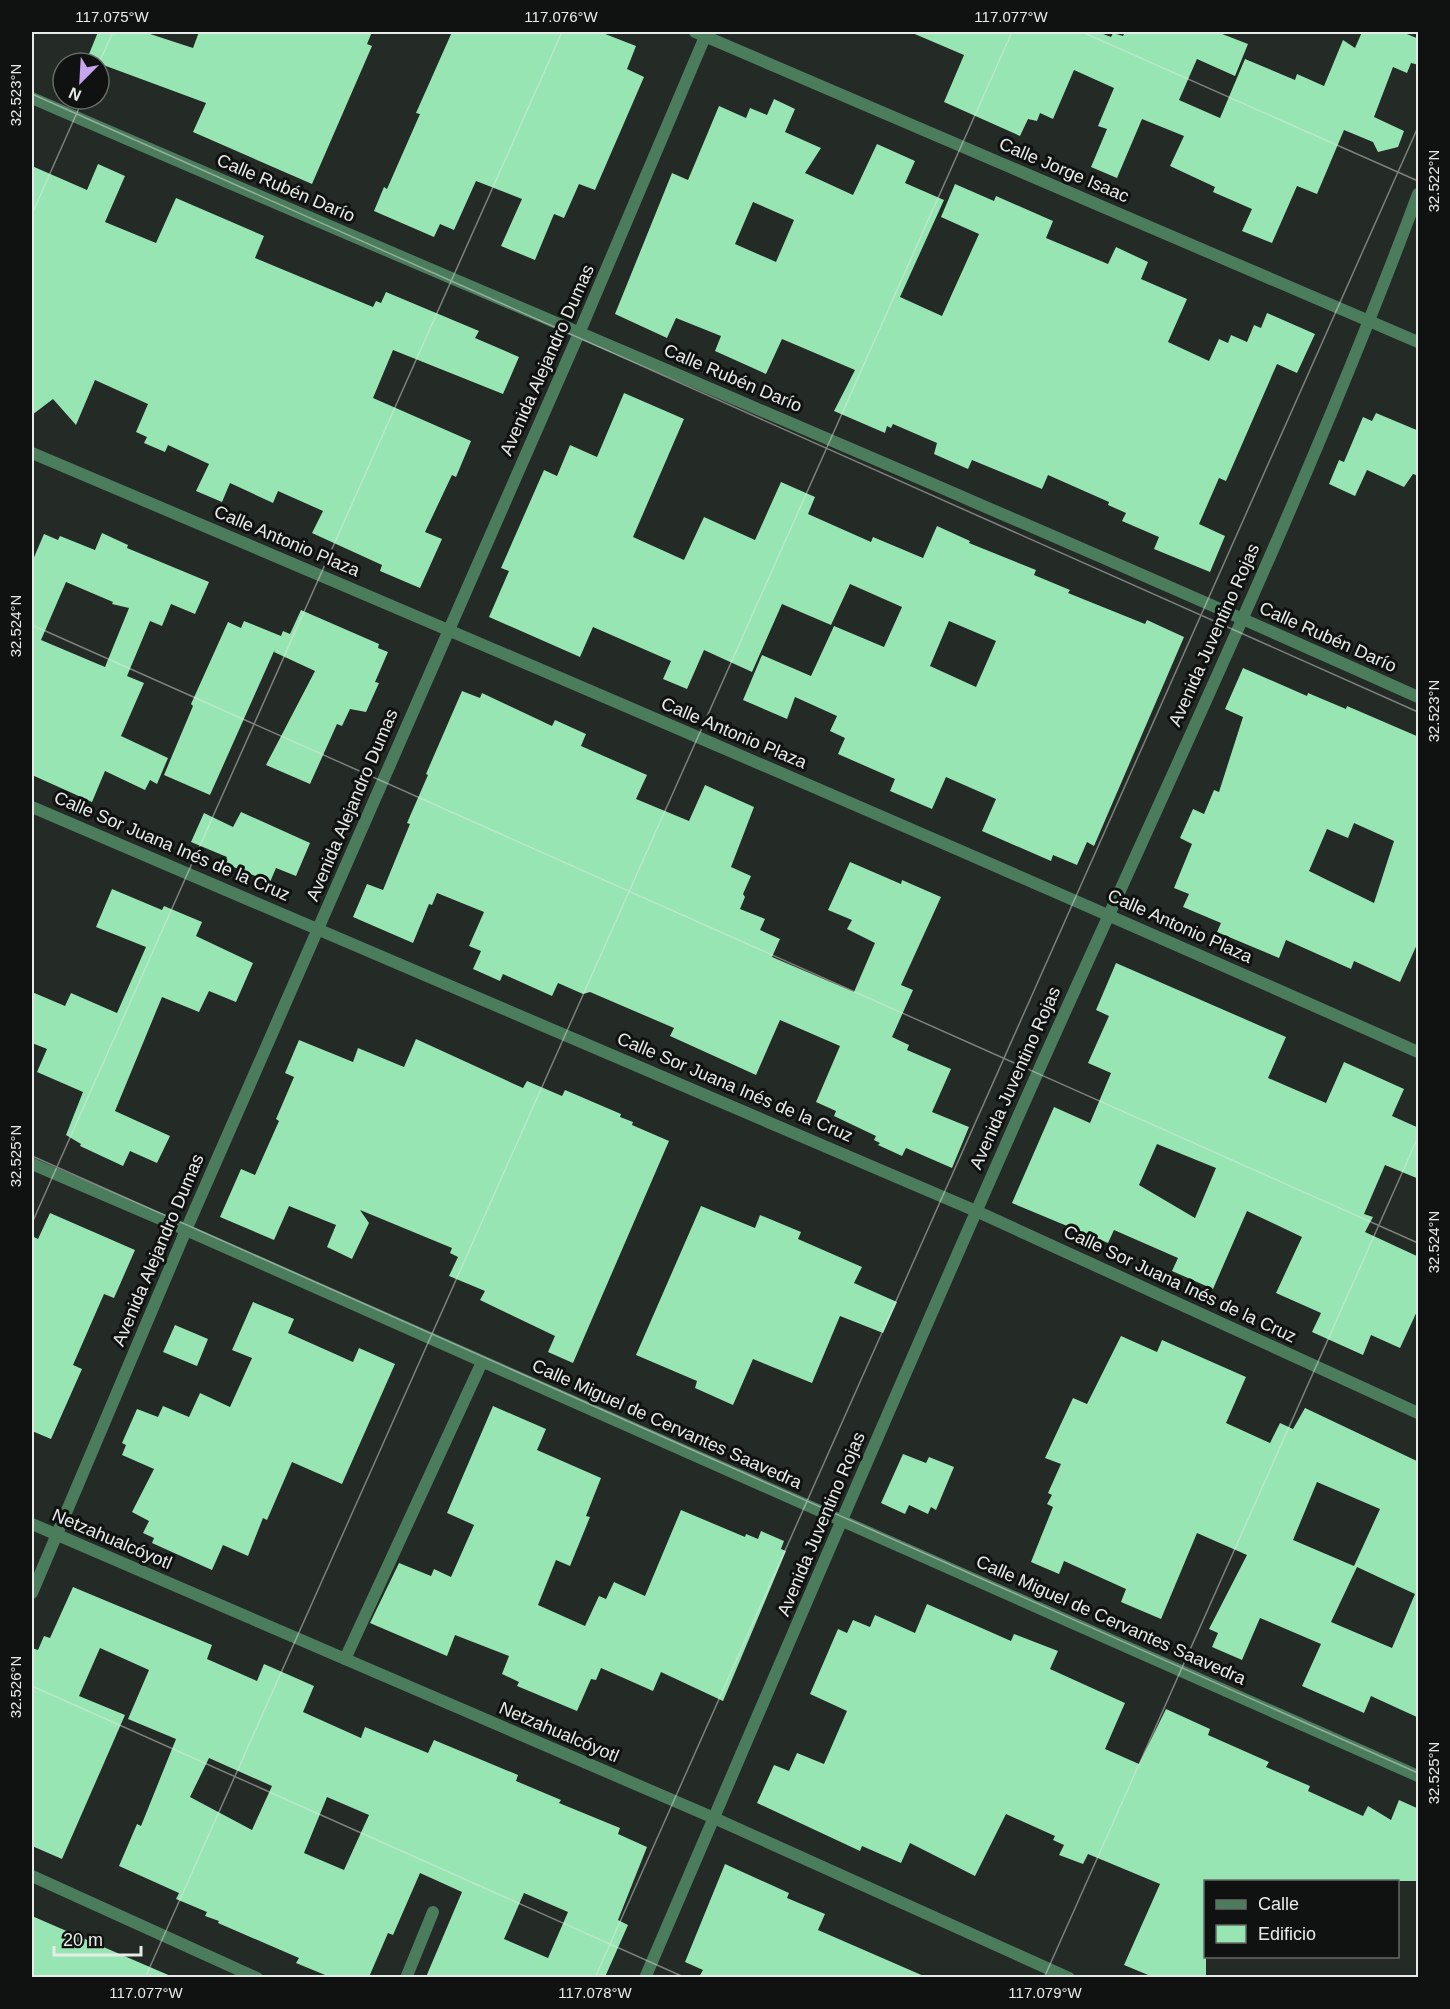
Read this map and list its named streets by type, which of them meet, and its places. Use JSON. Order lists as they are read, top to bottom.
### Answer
{
  "streets": {
    "street": [
      "Calle Jorge Isaac",
      "Calle Rubén Darío",
      "Avenida Alejandro Dumas",
      "Calle Antonio Plaza",
      "Avenida Juventino Rojas",
      "Calle Sor Juana Inés de la Cruz",
      "Calle Miguel de Cervantes Saavedra",
      "Netzahualcóyotl"
    ]
  },
  "crossings": [
    ["Calle Jorge Isaac", "Avenida Alejandro Dumas"],
    ["Calle Jorge Isaac", "Avenida Juventino Rojas"],
    ["Calle Rubén Darío", "Avenida Alejandro Dumas"],
    ["Calle Rubén Darío", "Avenida Juventino Rojas"],
    ["Avenida Alejandro Dumas", "Calle Antonio Plaza"],
    ["Avenida Alejandro Dumas", "Calle Sor Juana Inés de la Cruz"],
    ["Avenida Alejandro Dumas", "Calle Miguel de Cervantes Saavedra"],
    ["Avenida Alejandro Dumas", "Netzahualcóyotl"],
    ["Calle Antonio Plaza", "Avenida Juventino Rojas"],
    ["Avenida Juventino Rojas", "Calle Sor Juana Inés de la Cruz"],
    ["Avenida Juventino Rojas", "Calle Miguel de Cervantes Saavedra"],
    ["Avenida Juventino Rojas", "Netzahualcóyotl"]
  ],
  "legend": ["Calle", "Edificio"],
  "scale_bar": "20 m",
  "north": "bottom left",
  "coordinates": [
    "117.075°W",
    "117.076°W",
    "117.077°W",
    "32.523°N",
    "32.522°N",
    "32.524°N",
    "32.525°N",
    "32.526°N",
    "117.078°W",
    "117.079°W"
  ]
}
